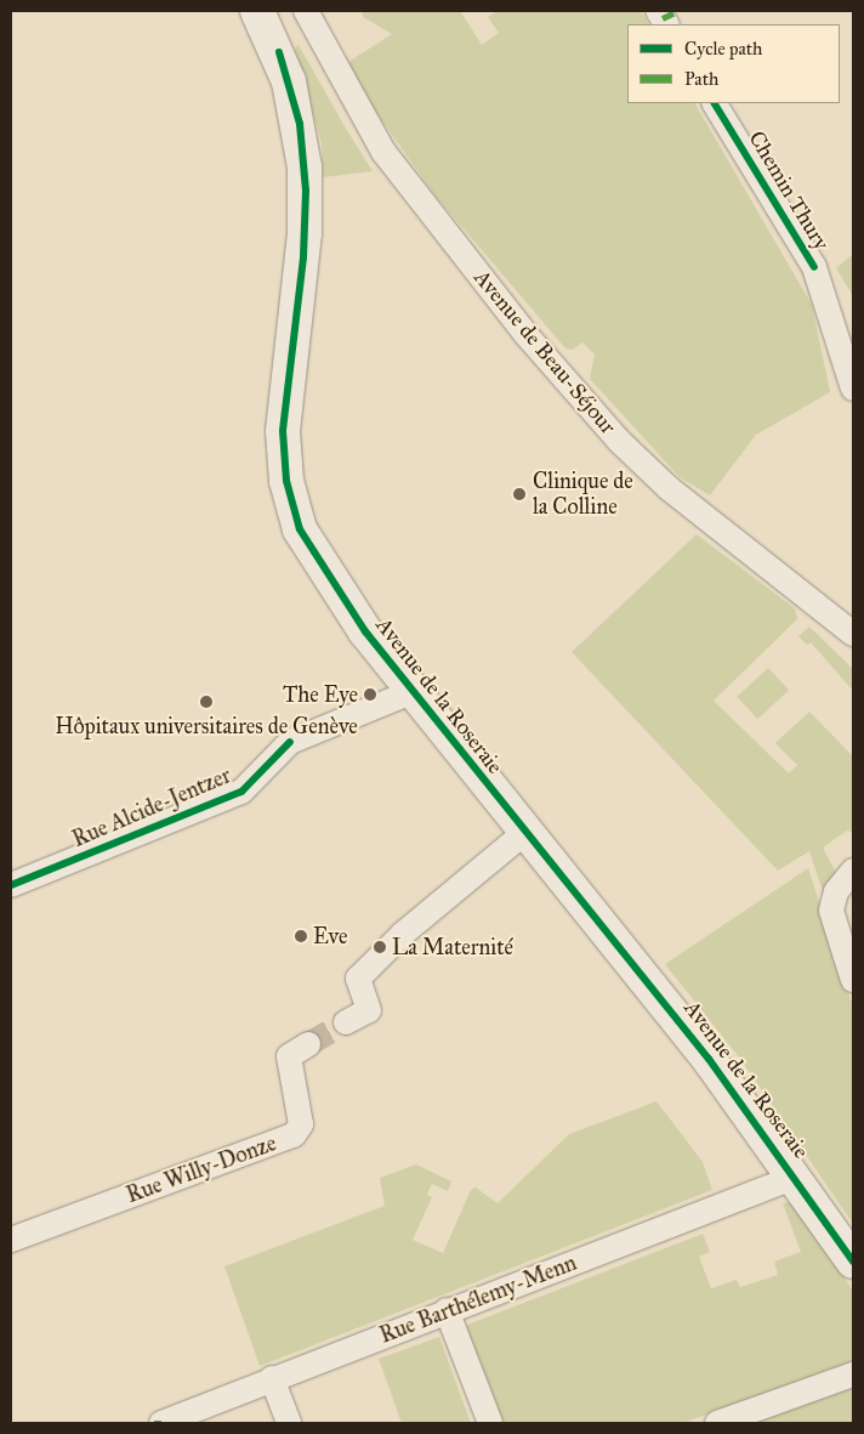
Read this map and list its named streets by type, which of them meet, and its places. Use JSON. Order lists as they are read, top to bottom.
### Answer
{
  "streets": {
    "main road": ["Avenue de la Roseraie"],
    "street": [
      "Chemin Thury",
      "Avenue de Beau-Séjour",
      "Rue Alcide-Jentzer",
      "Rue Willy-Donze",
      "Rue Barthélemy-Menn"
    ]
  },
  "crossings": [
    ["Avenue de la Roseraie", "Rue Alcide-Jentzer"],
    ["Avenue de la Roseraie", "Rue Barthélemy-Menn"]
  ],
  "places": [
    "Clinique de la Colline",
    "The Eye",
    "Hôpitaux universitaires de Genève",
    "Eve",
    "La Maternité"
  ],
  "legend": ["Cycle path", "Path"]
}
